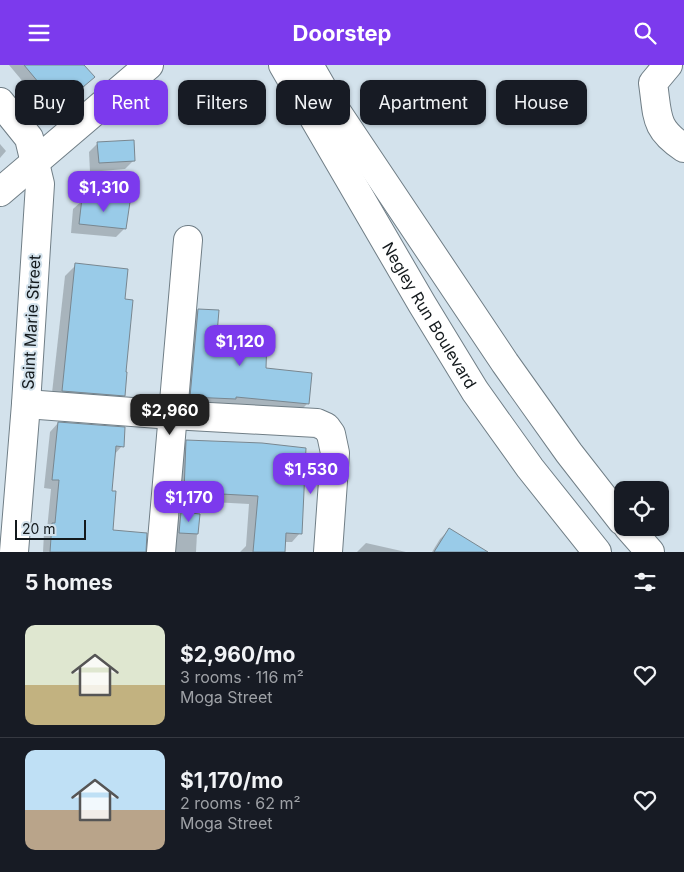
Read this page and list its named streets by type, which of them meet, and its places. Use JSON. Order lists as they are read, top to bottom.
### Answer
{
  "streets": {
    "street": ["Negley Run Boulevard", "Saint Marie Street"]
  },
  "scale_bar": "20 m",
  "page": {
    "header": "Doorstep",
    "chip": [
      "Buy",
      "Rent",
      "Filters",
      "New",
      "Apartment",
      "House"
    ],
    "price": [
      "$1,310",
      "$1,120",
      "$2,960",
      "$1,530",
      "$1,170"
    ],
    "scale": "20 m",
    "heading": "5 homes",
    "list": [
      {
        "name": "$2,960/mo",
        "note": "3 rooms · 116 m² · Moga Street"
      },
      {
        "name": "$1,170/mo",
        "note": "2 rooms · 62 m² · Moga Street"
      }
    ]
  }
}
